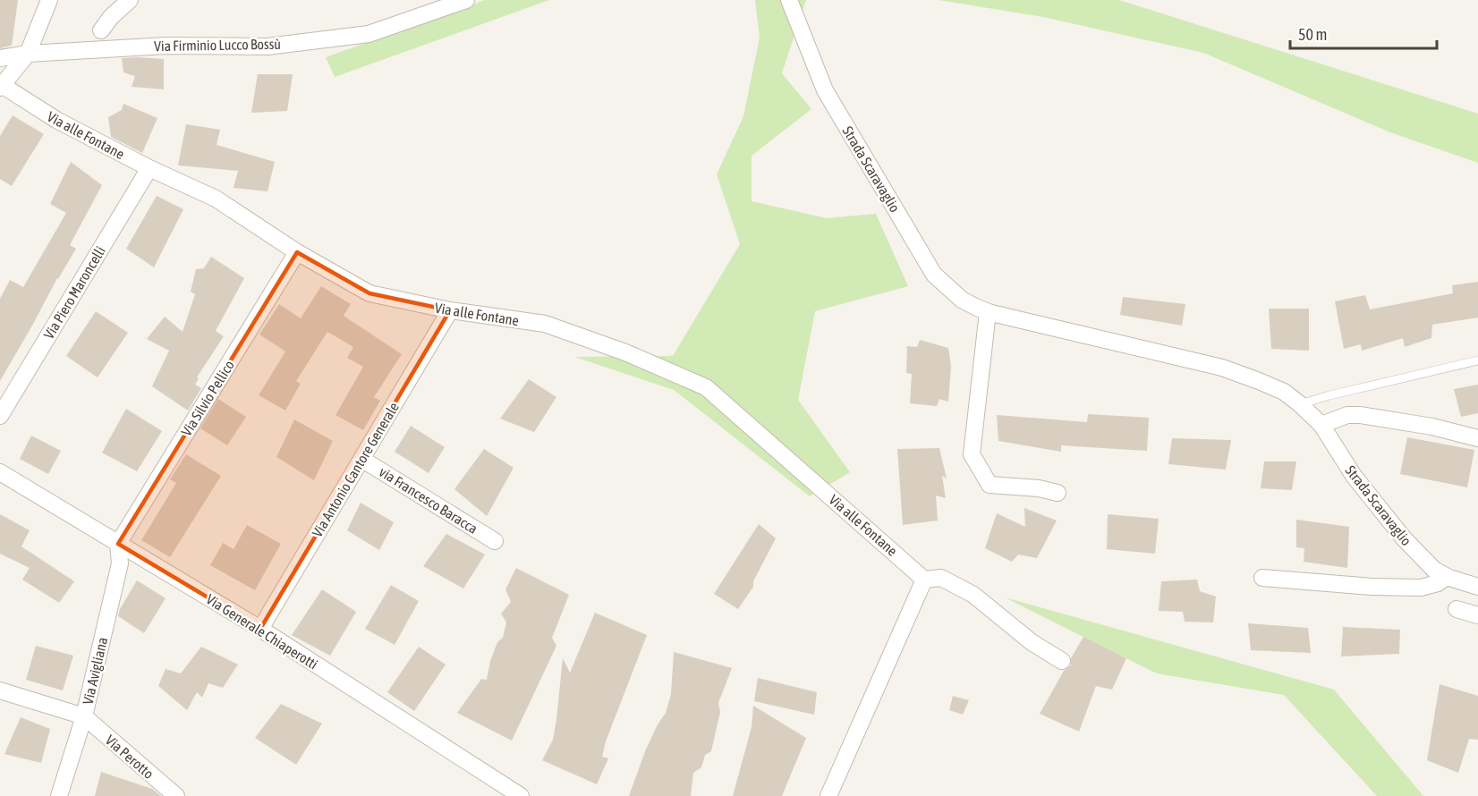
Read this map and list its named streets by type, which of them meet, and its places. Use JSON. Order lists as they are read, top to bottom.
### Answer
{
  "streets": {
    "street": [
      "Via Firminio Lucco Bossù",
      "Via alle Fontane",
      "Strada Scaravaglio",
      "Via Piero Maroncelli",
      "Via Silvio Pellico",
      "Via Antonio Cantore Generale",
      "via Francesco Baracca",
      "Via Generale Chiaperotti",
      "Via Avigliana",
      "Via Perotto"
    ]
  },
  "crossings": [
    ["Via alle Fontane", "Via Piero Maroncelli"],
    ["Via alle Fontane", "Via Silvio Pellico"],
    ["Via alle Fontane", "Via Antonio Cantore Generale"],
    ["Via Silvio Pellico", "Via Generale Chiaperotti"],
    ["Via Silvio Pellico", "Via Avigliana"],
    ["Via Antonio Cantore Generale", "via Francesco Baracca"],
    ["Via Antonio Cantore Generale", "Via Generale Chiaperotti"],
    ["Via Generale Chiaperotti", "Via Avigliana"],
    ["Via Avigliana", "Via Perotto"]
  ],
  "scale_bar": "50 m"
}
